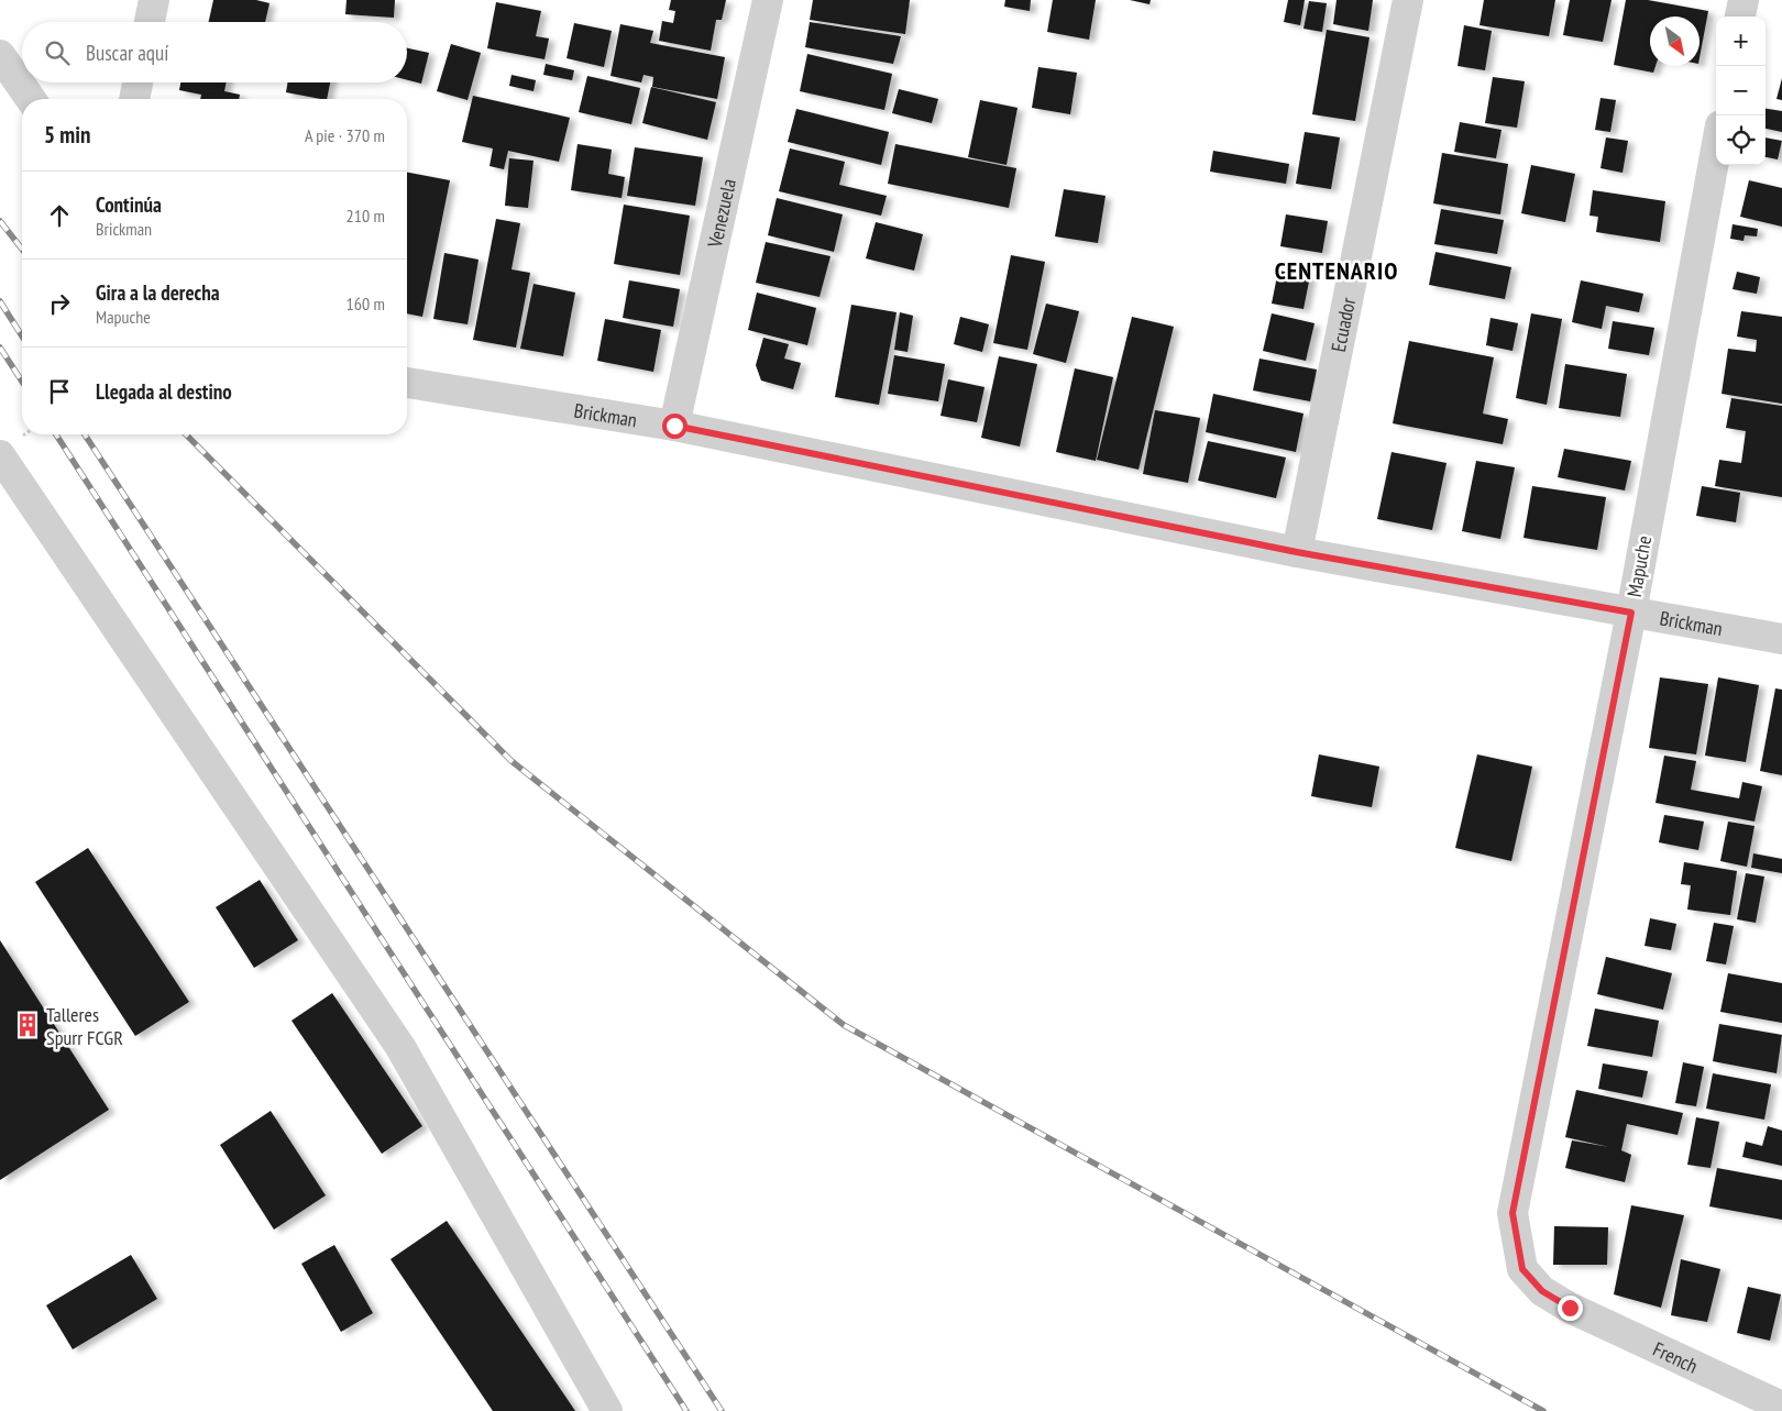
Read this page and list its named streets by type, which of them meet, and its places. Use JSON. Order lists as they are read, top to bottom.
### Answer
{
  "streets": {
    "street": [
      "Venezuela",
      "Ecuador",
      "Brickman",
      "Mapuche",
      "French"
    ]
  },
  "crossings": [
    ["Venezuela", "Brickman"],
    ["Ecuador", "Brickman"],
    ["Brickman", "Mapuche"],
    ["Mapuche", "French"]
  ],
  "districts": ["CENTENARIO"],
  "places": {
    "building": ["Talleres Spurr FCGR"]
  },
  "north": "bottom right",
  "page": {
    "map_buttons": ["+", "−"],
    "search": "Buscar aquí",
    "heading": ["5 min", "A pie · 370 m"],
    "list": [
      ["Continúa", "Brickman", "210 m"],
      ["Gira a la derecha", "Mapuche", "160 m"],
      "Llegada al destino"
    ]
  }
}
